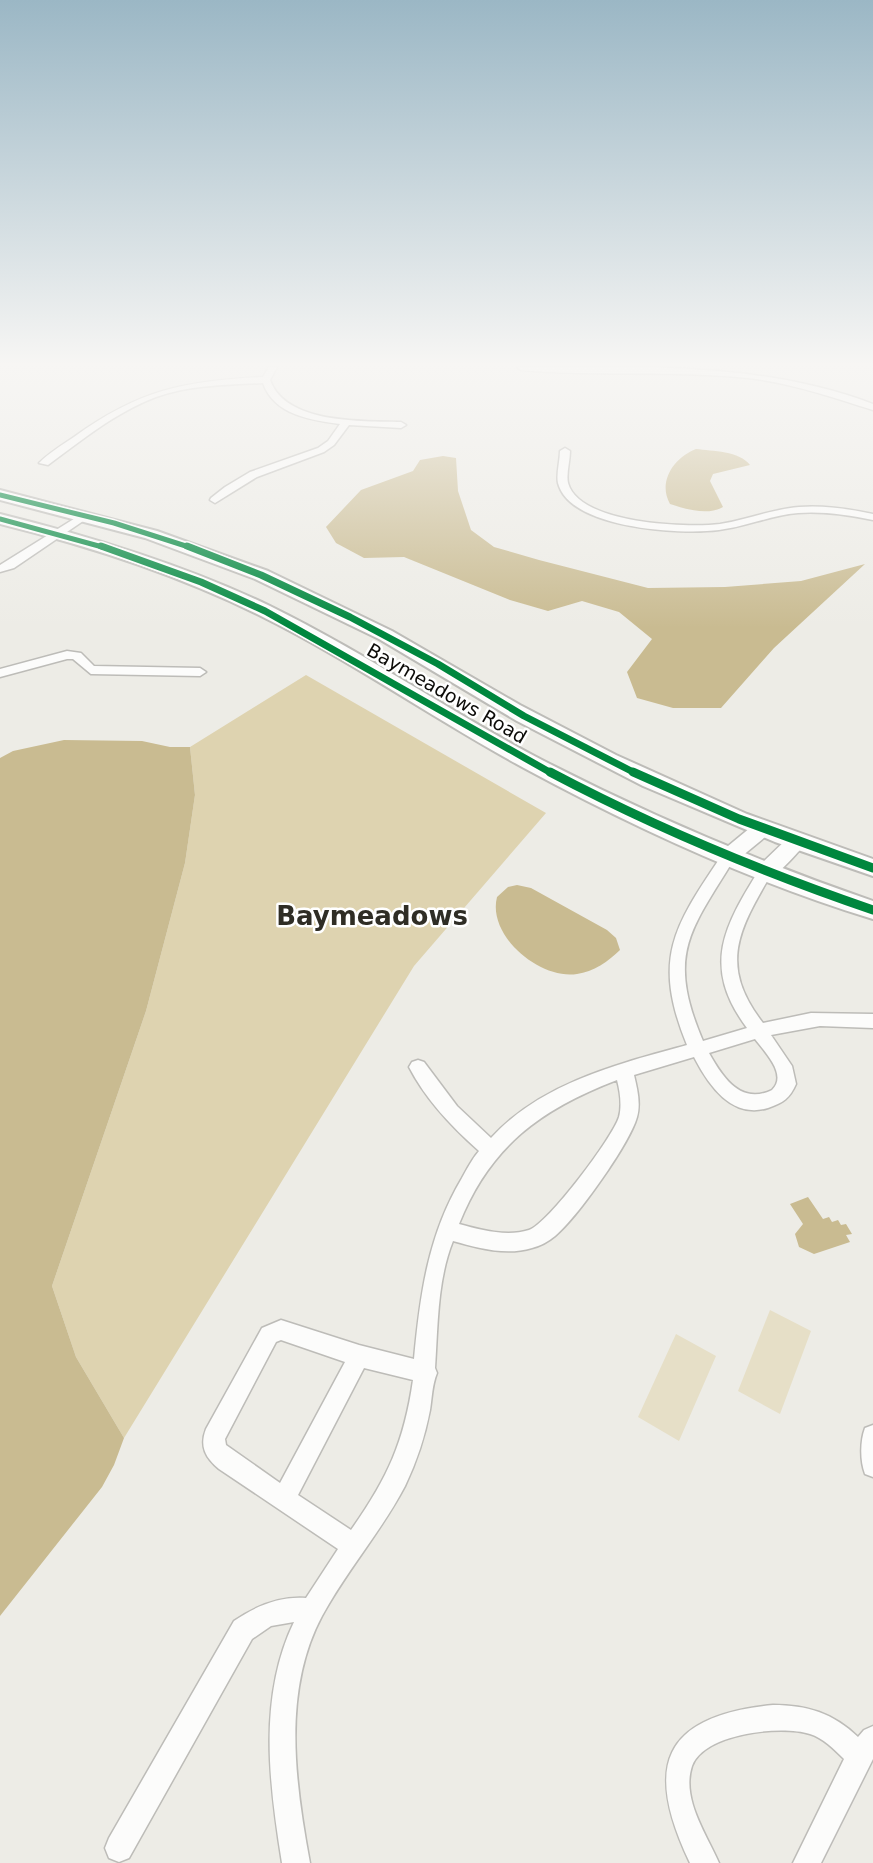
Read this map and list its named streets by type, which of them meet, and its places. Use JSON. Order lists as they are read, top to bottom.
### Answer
{
  "streets": {
    "main road": ["Baymeadows Road"]
  },
  "districts": ["Baymeadows"]
}
